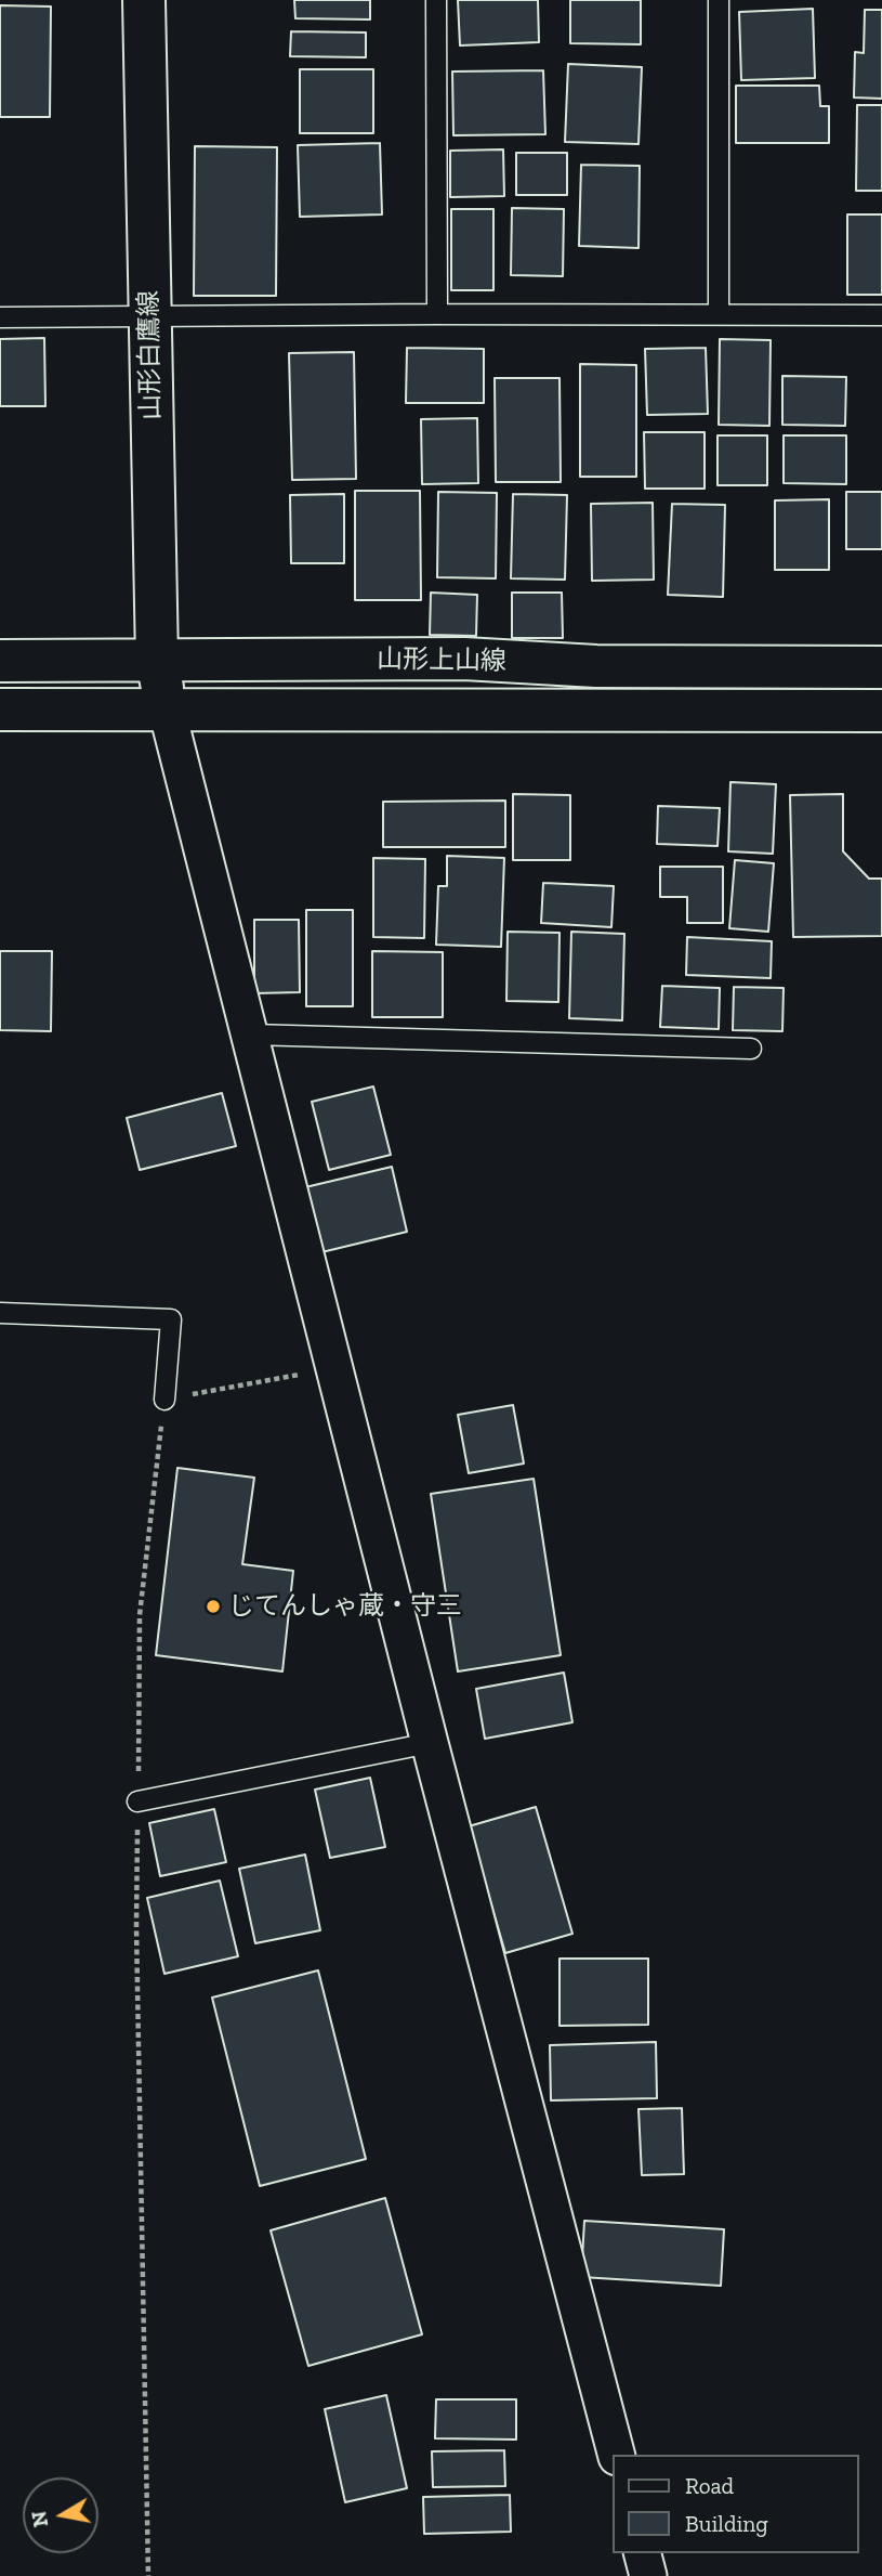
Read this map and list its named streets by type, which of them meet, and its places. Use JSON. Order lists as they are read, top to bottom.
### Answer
{
  "streets": {
    "main road": ["山形白鷹線", "山形上山線"]
  },
  "crossings": [
    ["山形白鷹線", "山形上山線"]
  ],
  "places": ["じてんしゃ蔵・守三"],
  "legend": ["Road", "Building"],
  "north": "left"
}
